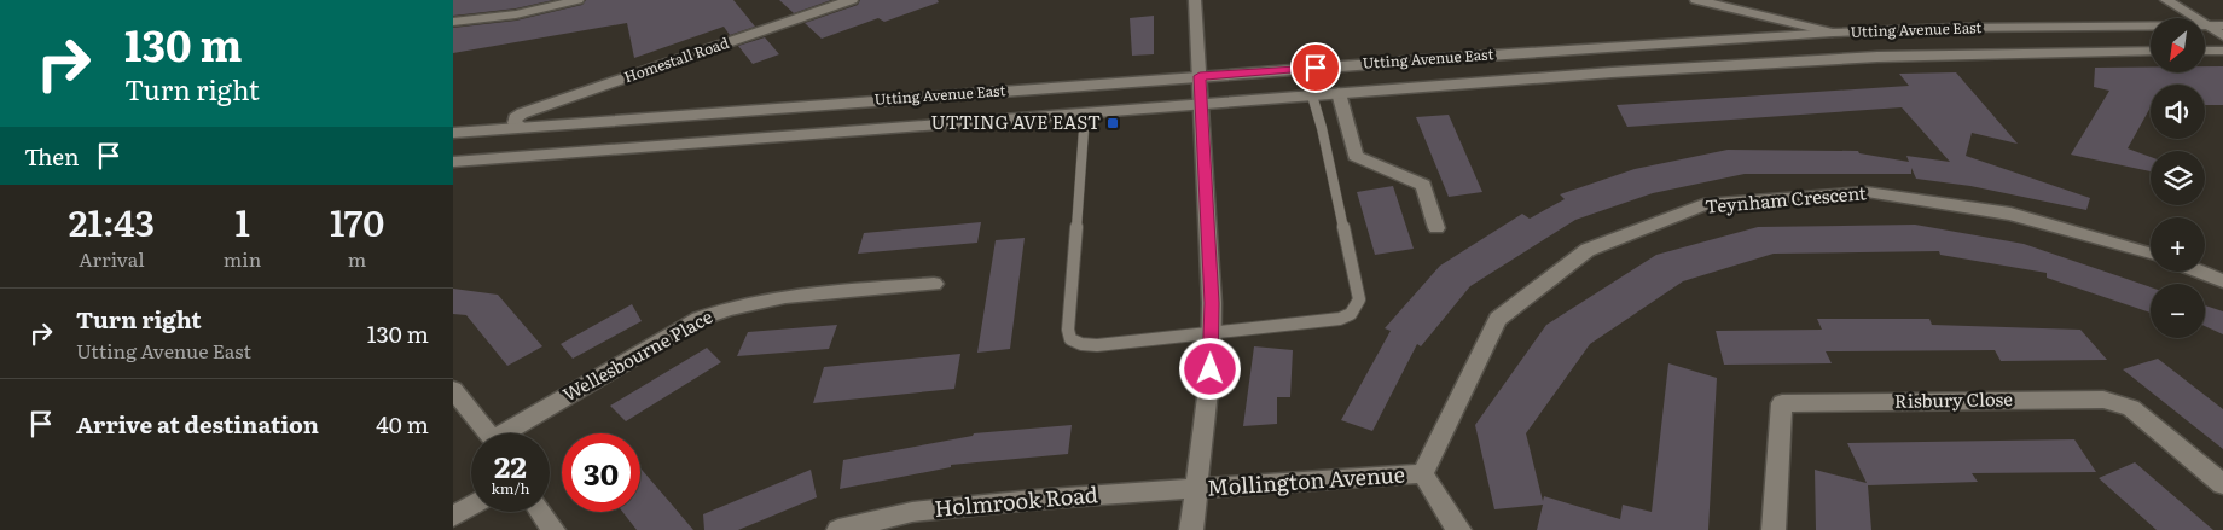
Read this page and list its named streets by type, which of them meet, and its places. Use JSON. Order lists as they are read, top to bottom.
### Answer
{
  "streets": {
    "street": [
      "Utting Avenue East",
      "Homestall Road",
      "Teynham Crescent",
      "Wellesbourne Place",
      "Risbury Close",
      "Mollington Avenue",
      "Holmrook Road"
    ]
  },
  "crossings": [
    ["Utting Avenue East", "Homestall Road"],
    ["Teynham Crescent", "Mollington Avenue"],
    ["Mollington Avenue", "Holmrook Road"]
  ],
  "places": {
    "transit": ["UTTING AVE EAST"]
  },
  "north": "bottom left",
  "page": {
    "turn": ["130 m", "Turn right"],
    "map_buttons": ["+", "−"],
    "then": "Then",
    "eta": [
      "21:43",
      "Arrival",
      "1",
      "min",
      "170",
      "m"
    ],
    "list": [
      {
        "name": "Turn right",
        "note": "Utting Avenue East",
        "value": "130 m"
      },
      {
        "name": "Arrive at destination",
        "value": "40 m"
      }
    ],
    "speed": "22 km/h",
    "limit": "30"
  }
}
